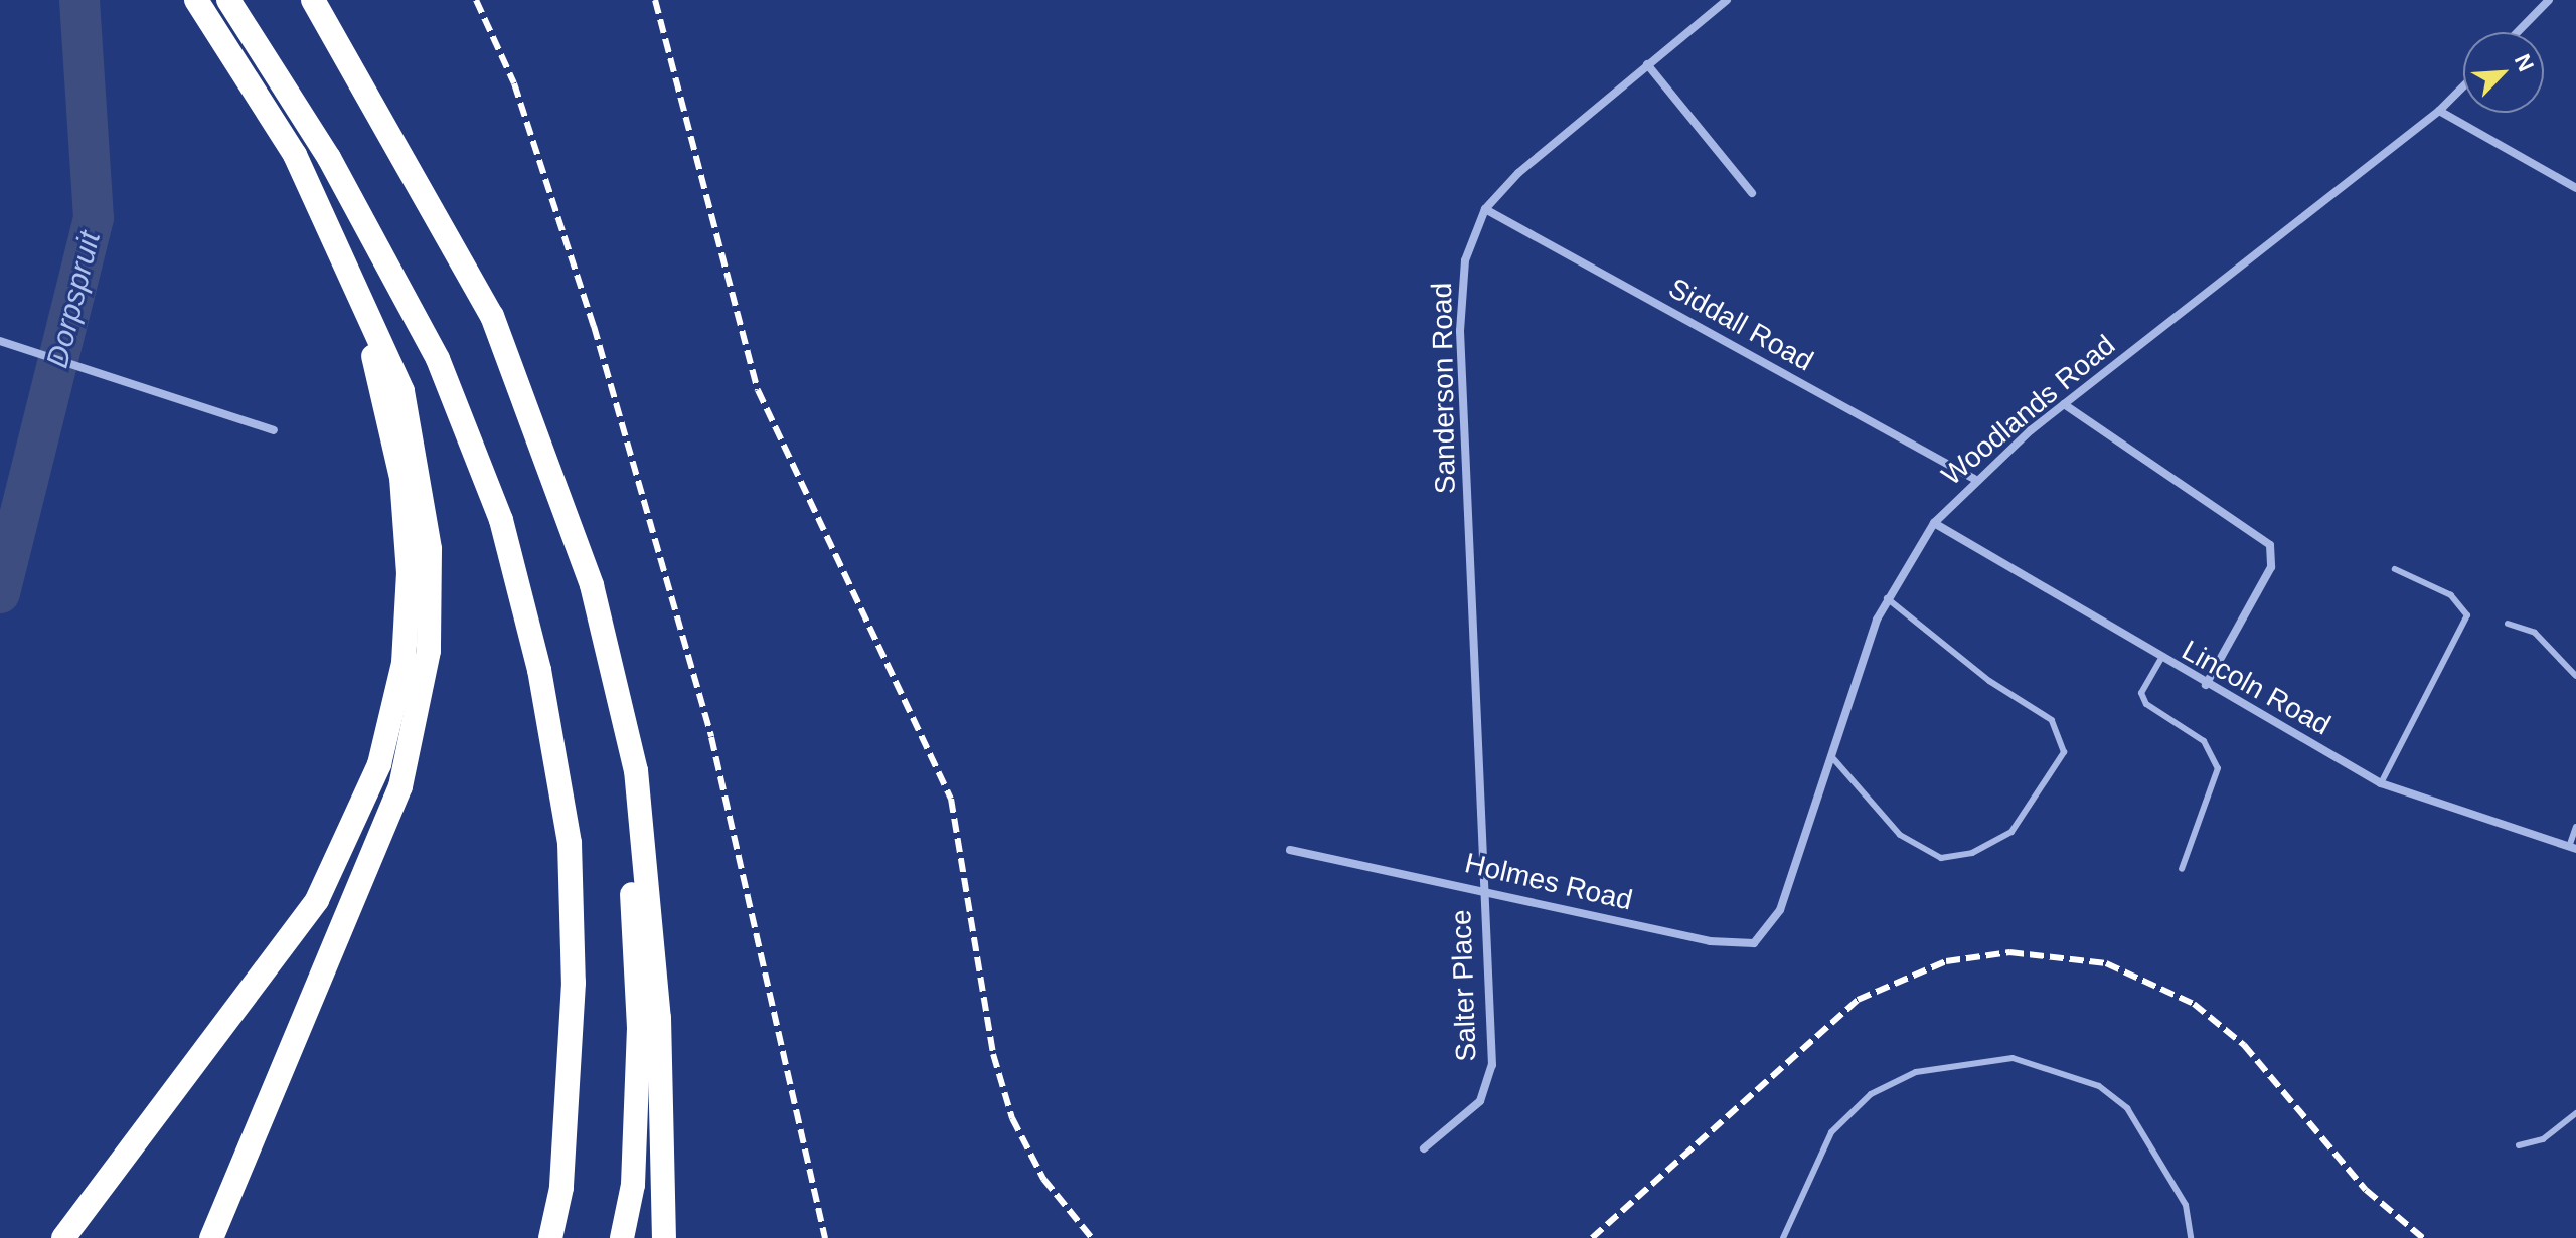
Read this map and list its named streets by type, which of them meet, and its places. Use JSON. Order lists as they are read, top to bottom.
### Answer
{
  "streets": {
    "street": [
      "Siddall Road",
      "Sanderson Road",
      "Woodlands Road",
      "Lincoln Road",
      "Holmes Road",
      "Salter Place"
    ]
  },
  "crossings": [
    ["Siddall Road", "Sanderson Road"],
    ["Siddall Road", "Woodlands Road"],
    ["Sanderson Road", "Holmes Road"],
    ["Sanderson Road", "Salter Place"],
    ["Woodlands Road", "Lincoln Road"],
    ["Woodlands Road", "Holmes Road"],
    ["Holmes Road", "Salter Place"]
  ],
  "water": ["Dorpspruit"],
  "north": "top right"
}
